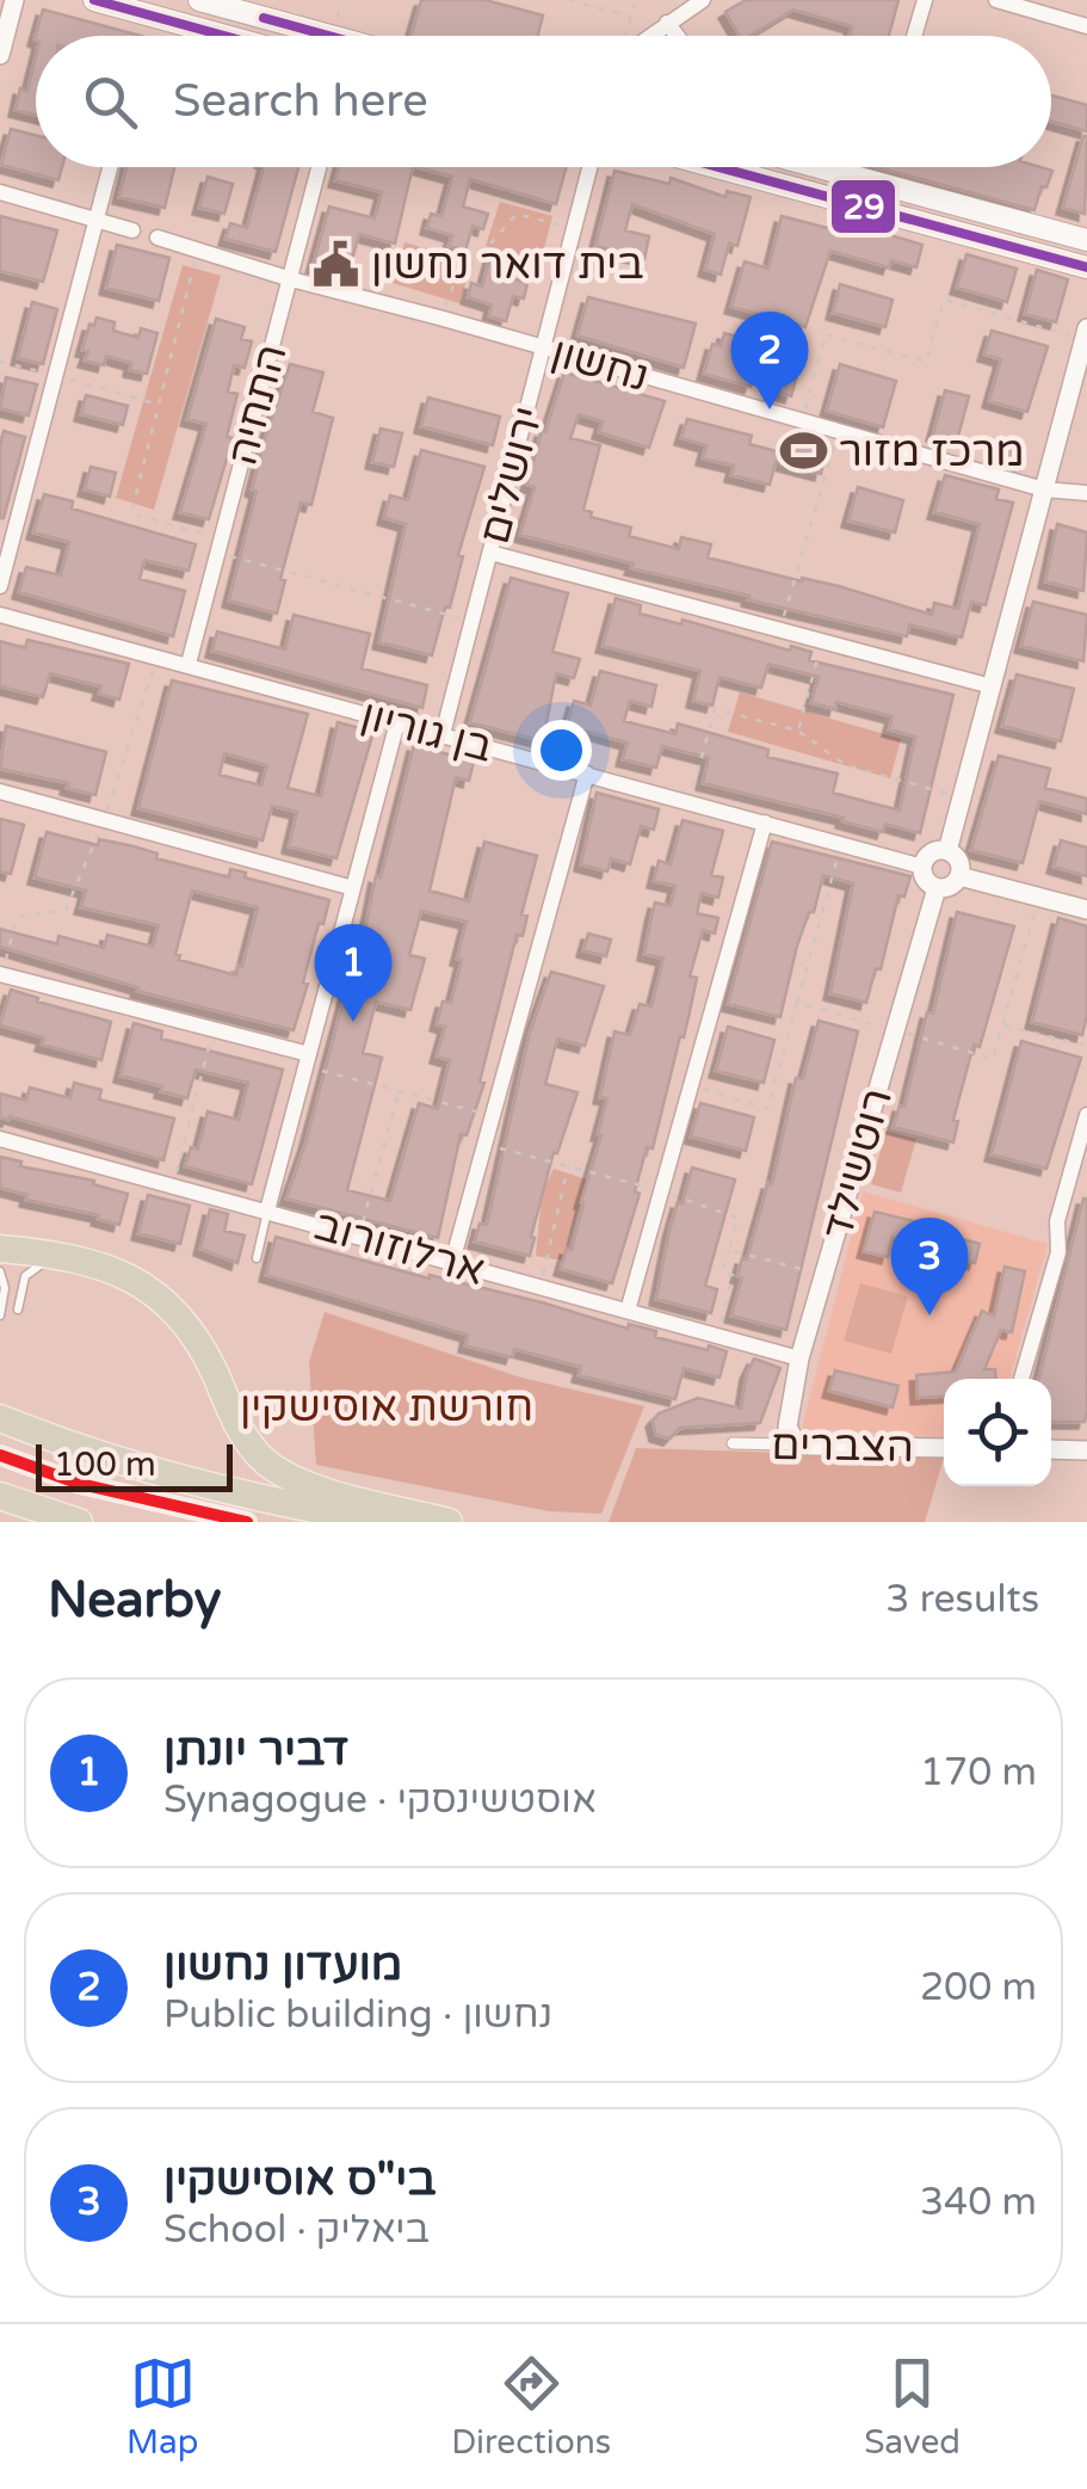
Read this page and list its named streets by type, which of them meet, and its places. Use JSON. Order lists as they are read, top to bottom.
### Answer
{
  "streets": {
    "street": [
      "נחשון",
      "התחיה",
      "ירושלים",
      "בן גוריון",
      "רוטשילד",
      "ארלוזורוב",
      "הצברים"
    ]
  },
  "crossings": [
    ["נחשון", "התחיה"],
    ["נחשון", "ירושלים"],
    ["התחיה", "בן גוריון"],
    ["ירושלים", "בן גוריון"],
    ["בן גוריון", "רוטשילד"],
    ["רוטשילד", "ארלוזורוב"],
    ["רוטשילד", "הצברים"]
  ],
  "parks": ["חורשת אוסישקין"],
  "places": {
    "public building": ["בית דואר נחשון"],
    "sports": ["מרכז מזור"]
  },
  "lines": ["transit line 29"],
  "scale_bar": "100 m",
  "page": {
    "search": "Search here",
    "pins": ["2", "1", "3"],
    "scale": "100 m",
    "heading": ["Nearby", "3 results"],
    "list": [
      {
        "mark": "1",
        "name": "דביר יונתן",
        "note": "Synagogue · אוסטשינסקי",
        "value": "170 m"
      },
      {
        "mark": "2",
        "name": "מועדון נחשון",
        "note": "Public building · נחשון",
        "value": "200 m"
      },
      {
        "mark": "3",
        "name": "בי\"ס אוסישקין",
        "note": "School · ביאליק",
        "value": "340 m"
      }
    ],
    "nav": ["Map", "Directions", "Saved"]
  }
}
